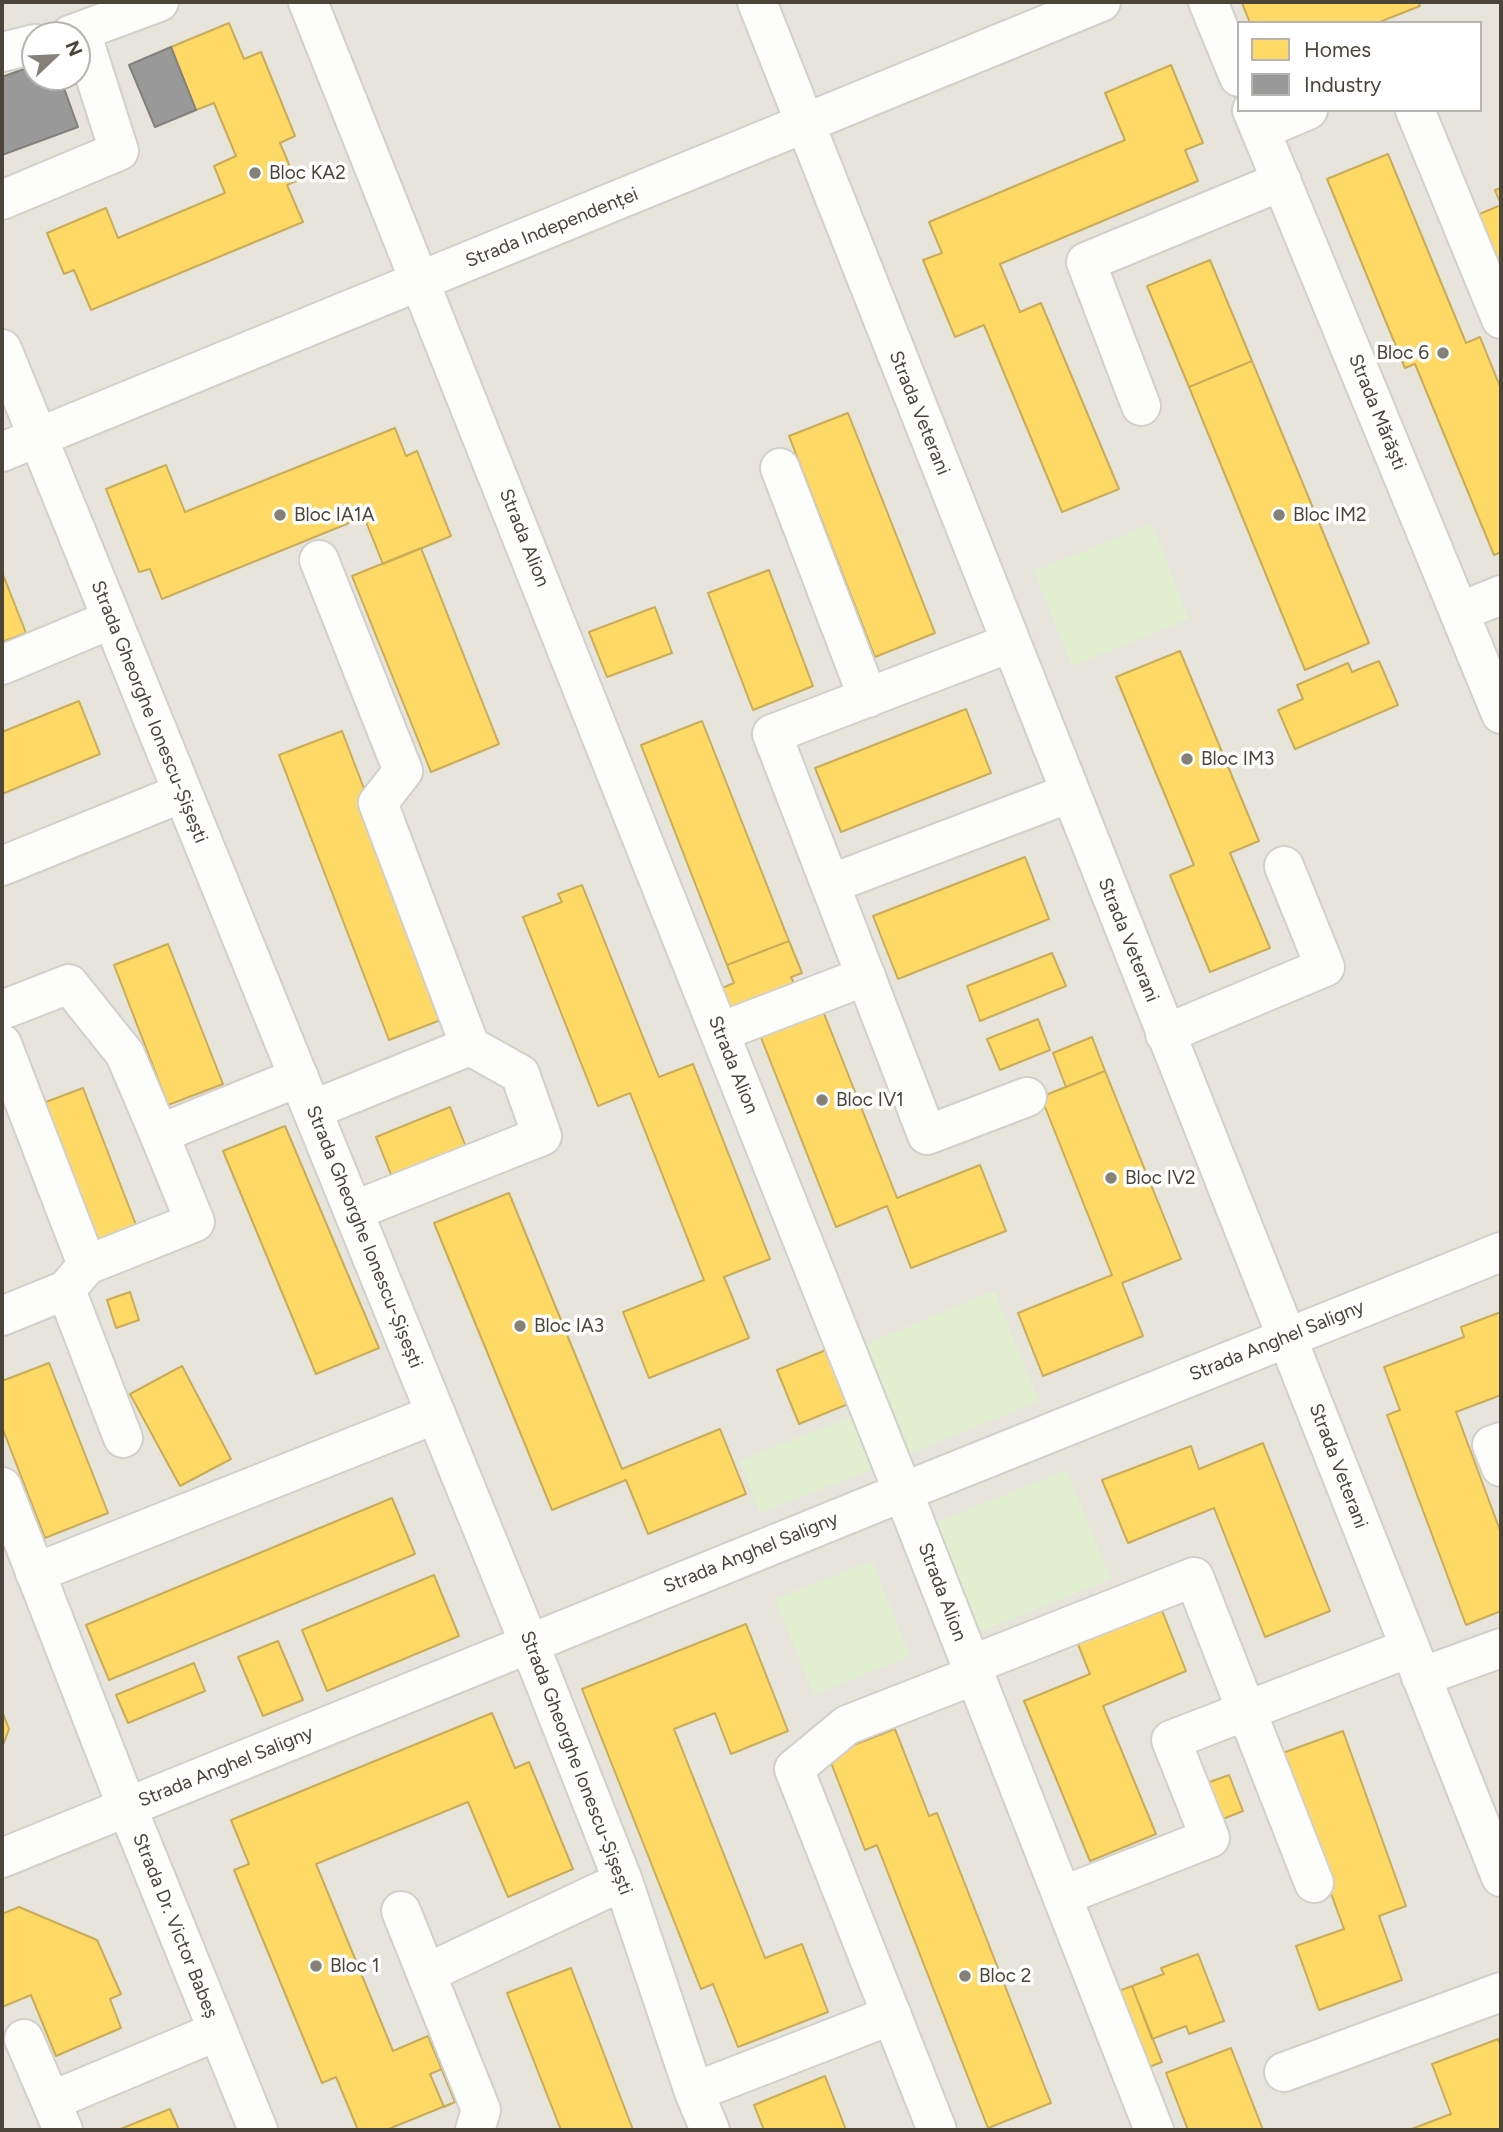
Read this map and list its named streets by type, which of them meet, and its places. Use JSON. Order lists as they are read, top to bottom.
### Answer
{
  "streets": {
    "street": [
      "Strada Independenței",
      "Strada Mărăști",
      "Strada Veterani",
      "Strada Alion",
      "Strada Gheorghe Ionescu-Șișești",
      "Strada Anghel Saligny",
      "Strada Dr. Victor Babeș"
    ]
  },
  "crossings": [
    ["Strada Independenței", "Strada Veterani"],
    ["Strada Independenței", "Strada Alion"],
    ["Strada Independenței", "Strada Gheorghe Ionescu-Șișești"],
    ["Strada Veterani", "Strada Anghel Saligny"],
    ["Strada Alion", "Strada Anghel Saligny"],
    ["Strada Gheorghe Ionescu-Șișești", "Strada Anghel Saligny"],
    ["Strada Anghel Saligny", "Strada Dr. Victor Babeș"]
  ],
  "places": [
    "Bloc KA2",
    "Bloc 6",
    "Bloc IA1A",
    "Bloc IM2",
    "Bloc IM3",
    "Bloc IV1",
    "Bloc IV2",
    "Bloc IA3",
    "Bloc 1",
    "Bloc 2"
  ],
  "legend": ["Homes", "Industry"],
  "north": "top right"
}
